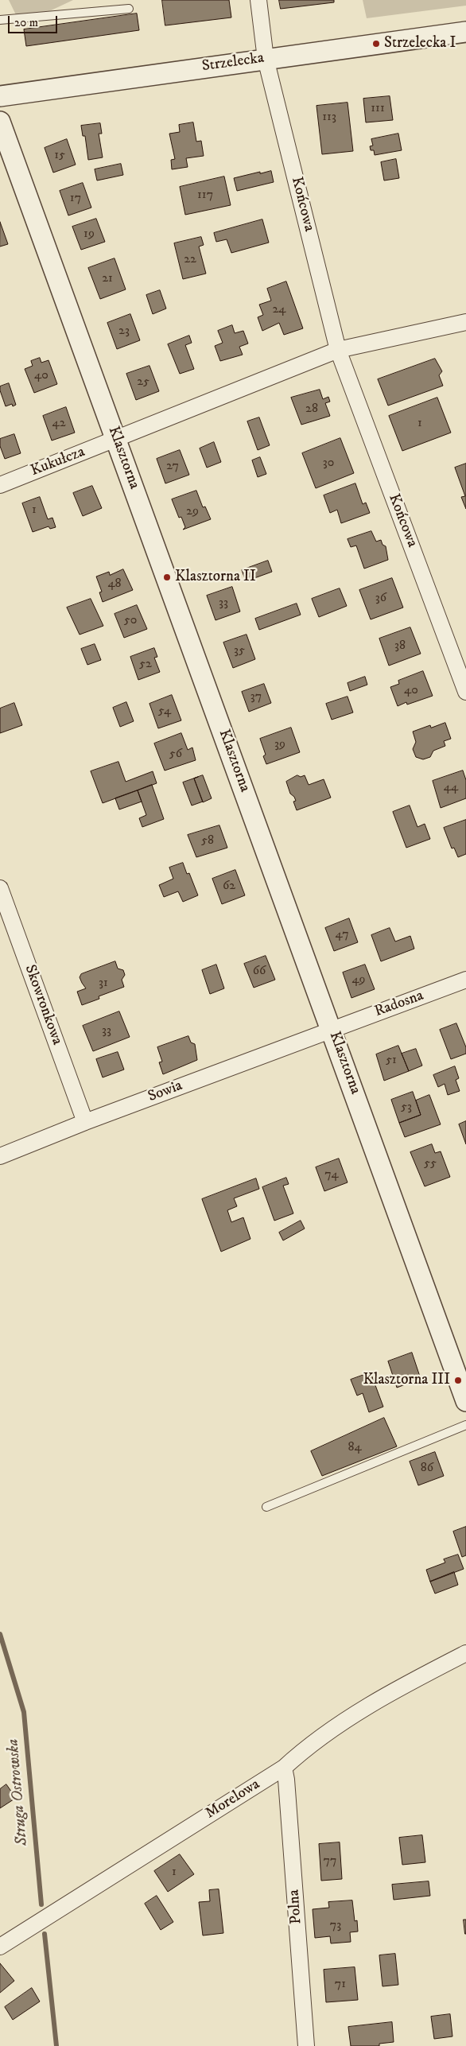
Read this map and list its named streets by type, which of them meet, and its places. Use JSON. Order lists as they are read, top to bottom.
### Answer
{
  "streets": {
    "street": [
      "Strzelecka",
      "Końcowa",
      "Klasztorna",
      "Kukułcza",
      "Radosna",
      "Skowronkowa",
      "Sowia",
      "Morelowa",
      "Polna"
    ]
  },
  "crossings": [
    ["Strzelecka", "Końcowa"],
    ["Końcowa", "Kukułcza"],
    ["Klasztorna", "Kukułcza"],
    ["Klasztorna", "Radosna"],
    ["Klasztorna", "Sowia"],
    ["Radosna", "Sowia"],
    ["Skowronkowa", "Sowia"],
    ["Morelowa", "Polna"]
  ],
  "water": ["Struga Ostrowska"],
  "places": ["Strzelecka I", "Klasztorna II", "Klasztorna III"],
  "house_numbers": [
    "111",
    "113",
    "15",
    "117",
    "17",
    "19",
    "22",
    "21",
    "24",
    "23",
    "40",
    "25",
    "28",
    "42",
    "1",
    "30",
    "27",
    "1",
    "29",
    "48",
    "36",
    "33",
    "50",
    "38",
    "35",
    "52",
    "40",
    "37",
    "54",
    "39",
    "56",
    "44",
    "58",
    "62",
    "47",
    "66",
    "49",
    "31",
    "33",
    "51",
    "53",
    "55",
    "74",
    "84",
    "86",
    "77",
    "1",
    "73",
    "71"
  ],
  "scale_bar": "20 m"
}
